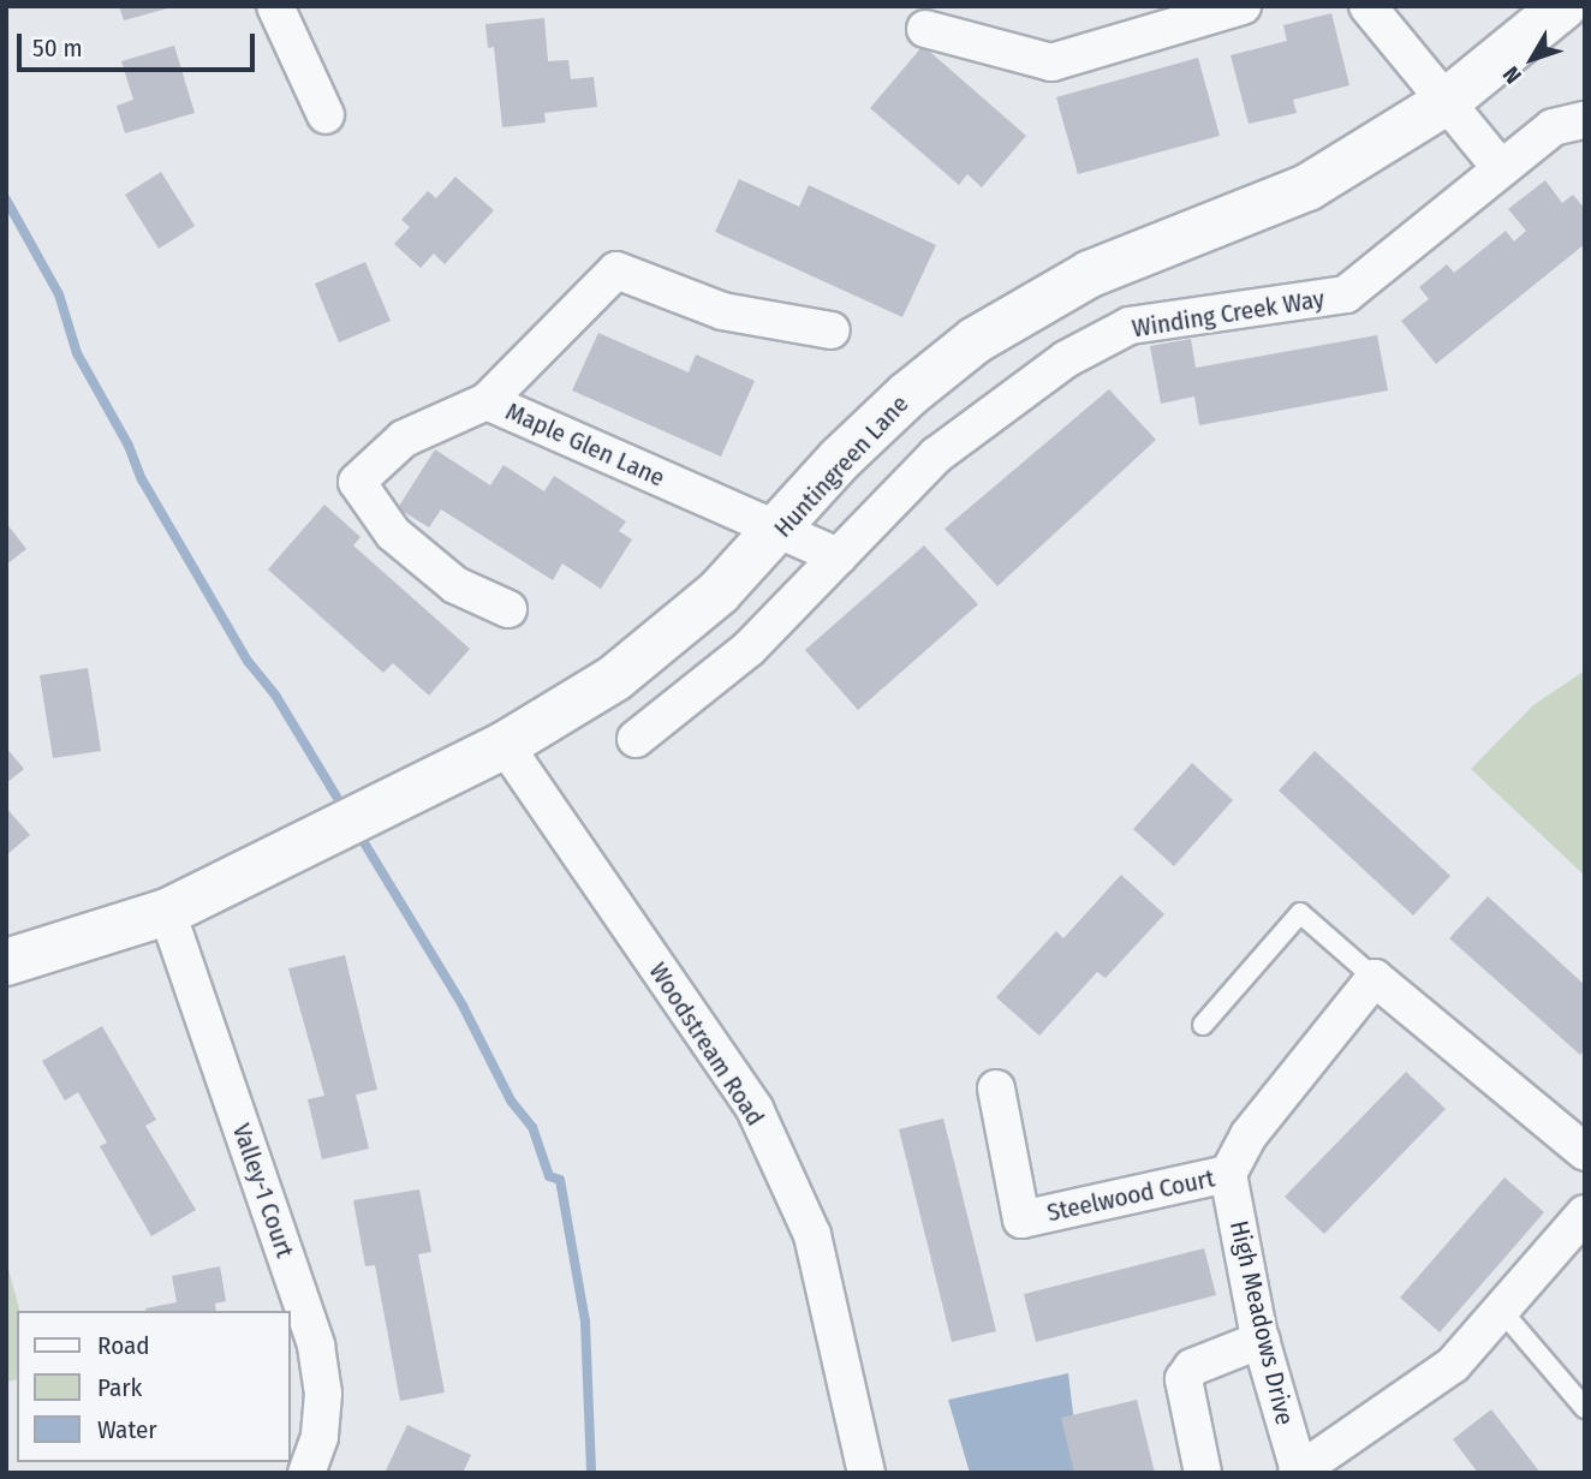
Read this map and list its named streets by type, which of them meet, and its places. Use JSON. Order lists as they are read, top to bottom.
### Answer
{
  "streets": {
    "street": [
      "Winding Creek Way",
      "Maple Glen Lane",
      "Huntingreen Lane",
      "Woodstream Road",
      "Valley-1 Court",
      "Steelwood Court",
      "High Meadows Drive"
    ]
  },
  "crossings": [
    ["Maple Glen Lane", "Huntingreen Lane"],
    ["Huntingreen Lane", "Woodstream Road"],
    ["Huntingreen Lane", "Valley-1 Court"],
    ["Steelwood Court", "High Meadows Drive"]
  ],
  "legend": ["Road", "Park", "Water"],
  "scale_bar": "50 m",
  "north": "bottom left"
}
